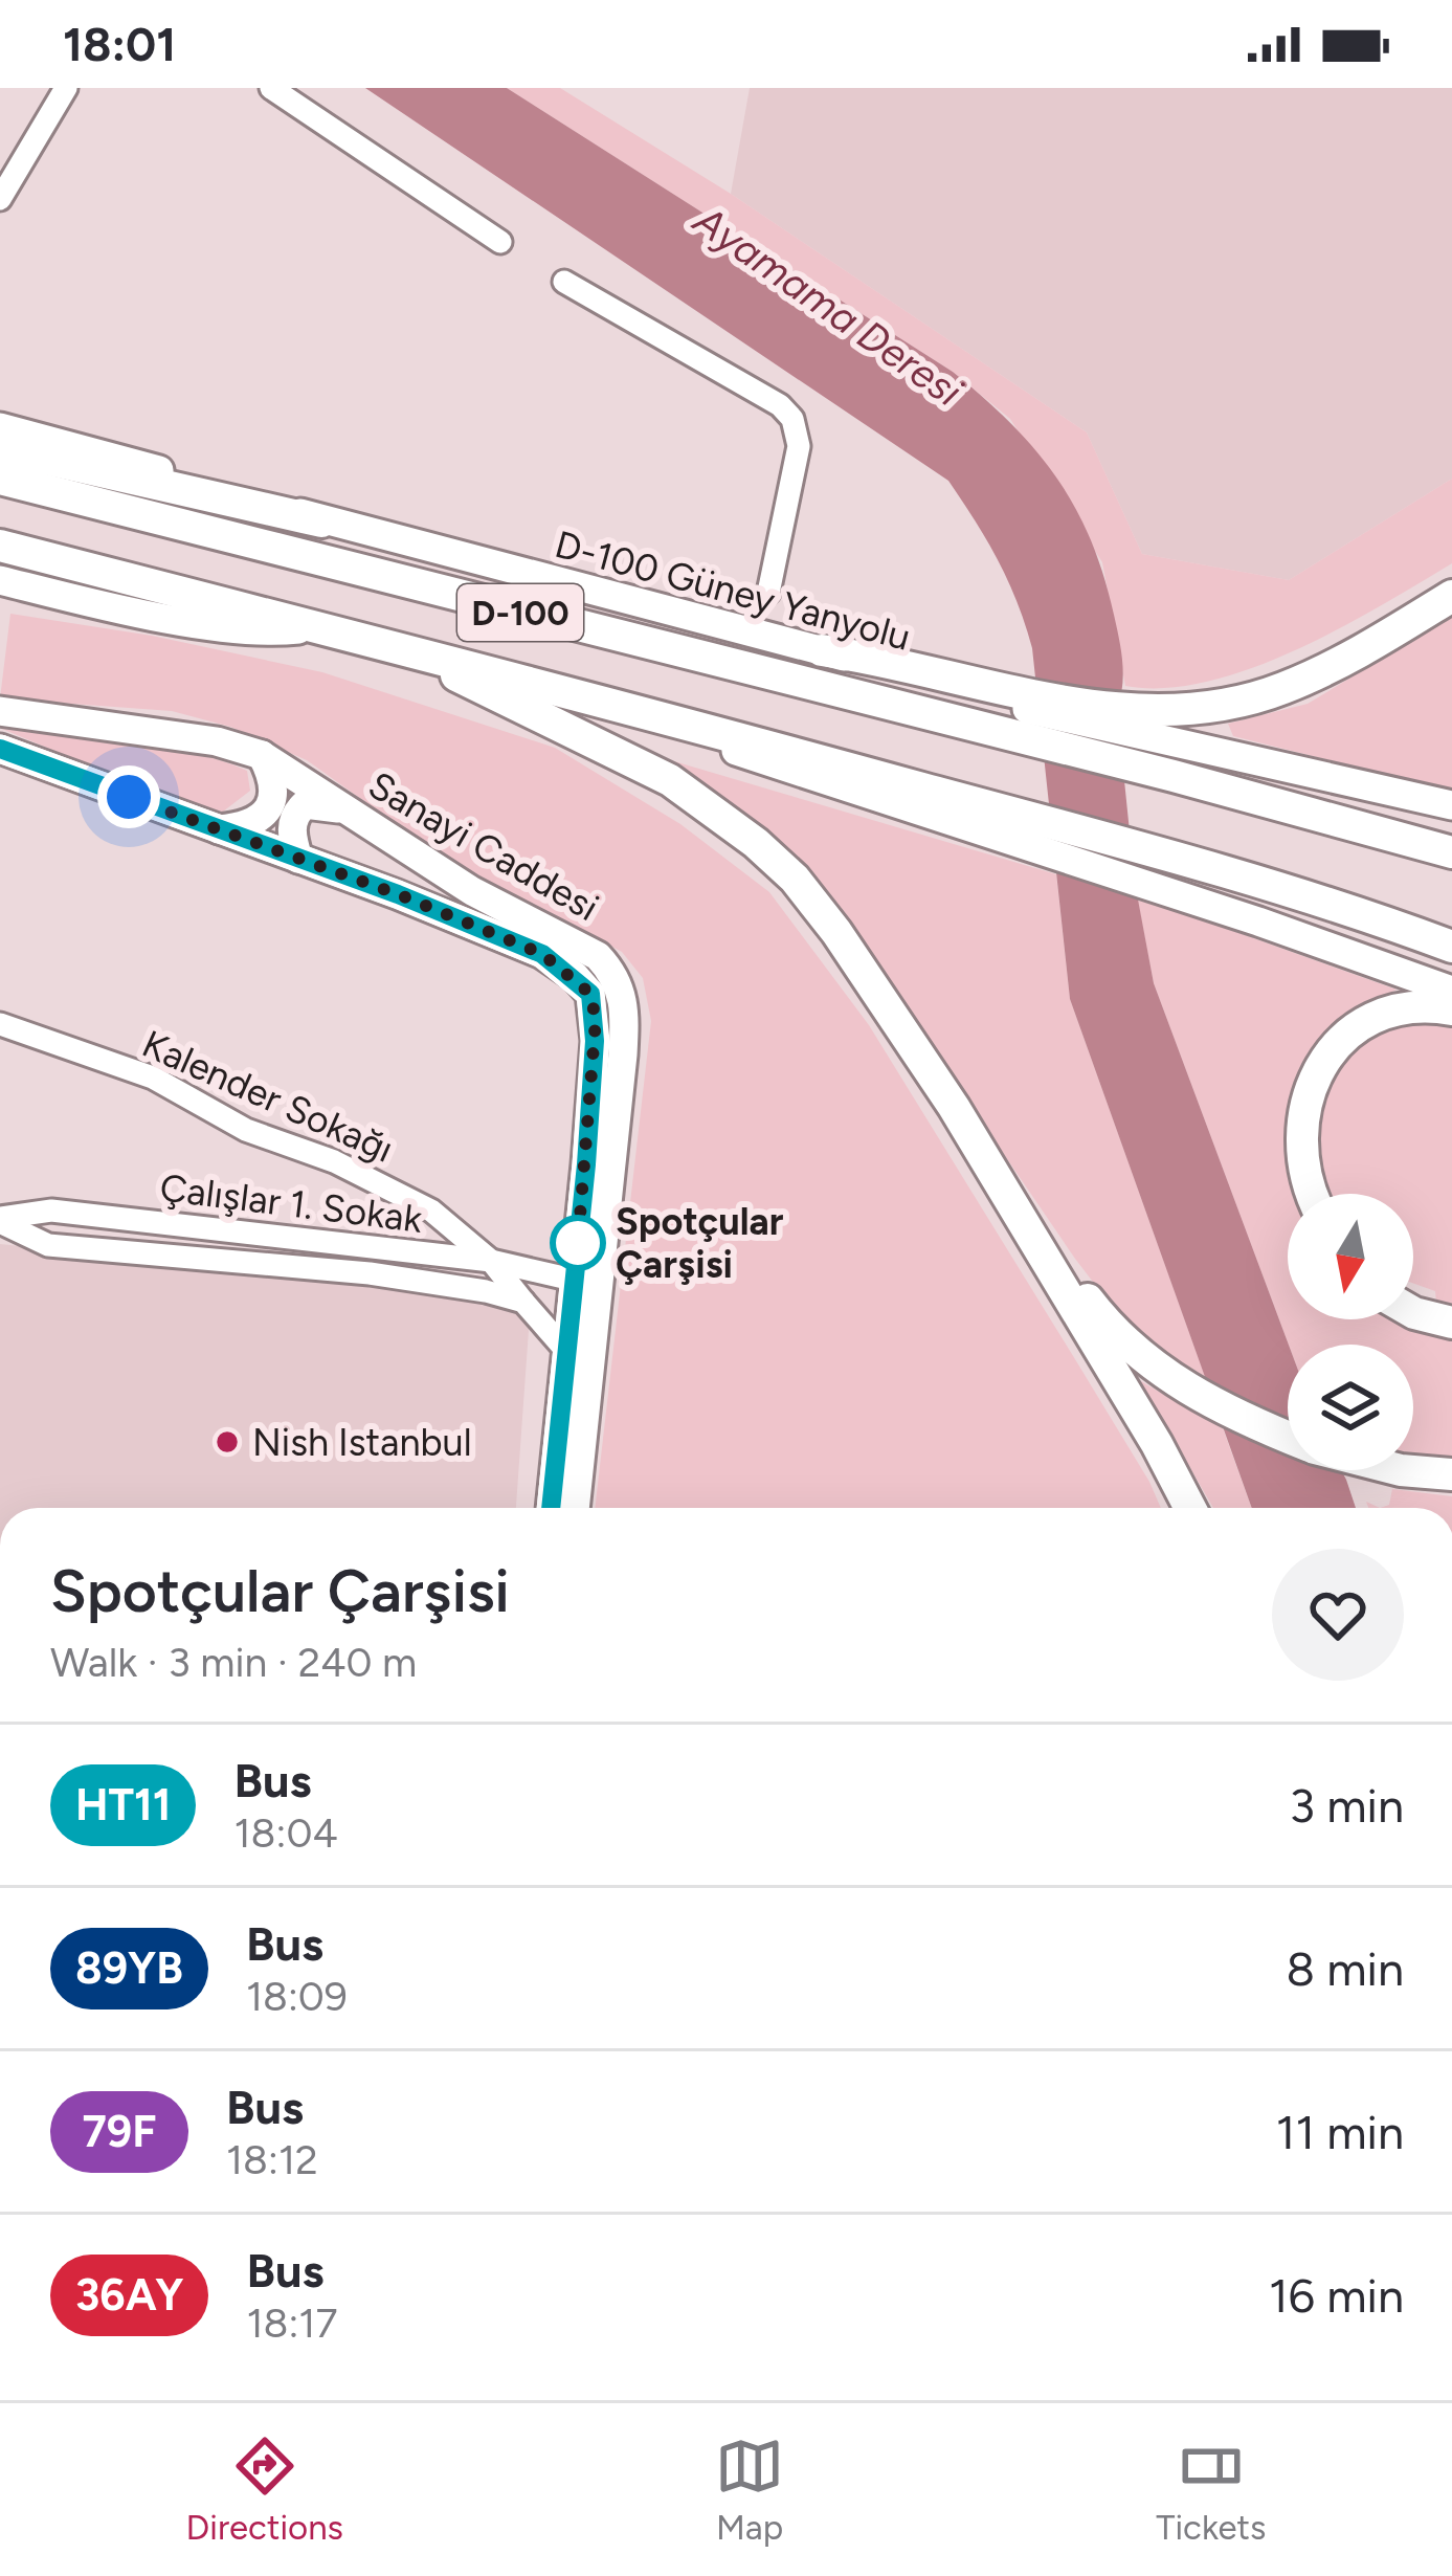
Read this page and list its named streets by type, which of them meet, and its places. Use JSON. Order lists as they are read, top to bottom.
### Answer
{
  "streets": {
    "highway": ["D-100"],
    "main road": ["D-100 Güney Yanyolu", "Sanayi Caddesi"],
    "street": ["Kalender Sokağı", "Çalışlar 1. Sokak"]
  },
  "crossings": [
    ["Sanayi Caddesi", "Kalender Sokağı"],
    ["Sanayi Caddesi", "Çalışlar 1. Sokak"],
    ["Kalender Sokağı", "Çalışlar 1. Sokak"]
  ],
  "water": ["Ayamama Deresi"],
  "places": ["Spotçular Çarşisi", "Nish Istanbul"],
  "lines": ["bus line HT11"],
  "north": "bottom",
  "page": {
    "status": "18:01",
    "heading": ["Spotçular Çarşisi", "Walk · 3 min · 240 m"],
    "list": [
      {
        "mark": "HT11",
        "name": "Bus",
        "note": "18:04",
        "value": "3 min"
      },
      {
        "mark": "89YB",
        "name": "Bus",
        "note": "18:09",
        "value": "8 min"
      },
      {
        "mark": "79F",
        "name": "Bus",
        "note": "18:12",
        "value": "11 min"
      },
      {
        "mark": "36AY",
        "name": "Bus",
        "note": "18:17",
        "value": "16 min"
      }
    ],
    "tabs": ["Directions", "Map", "Tickets"]
  }
}
